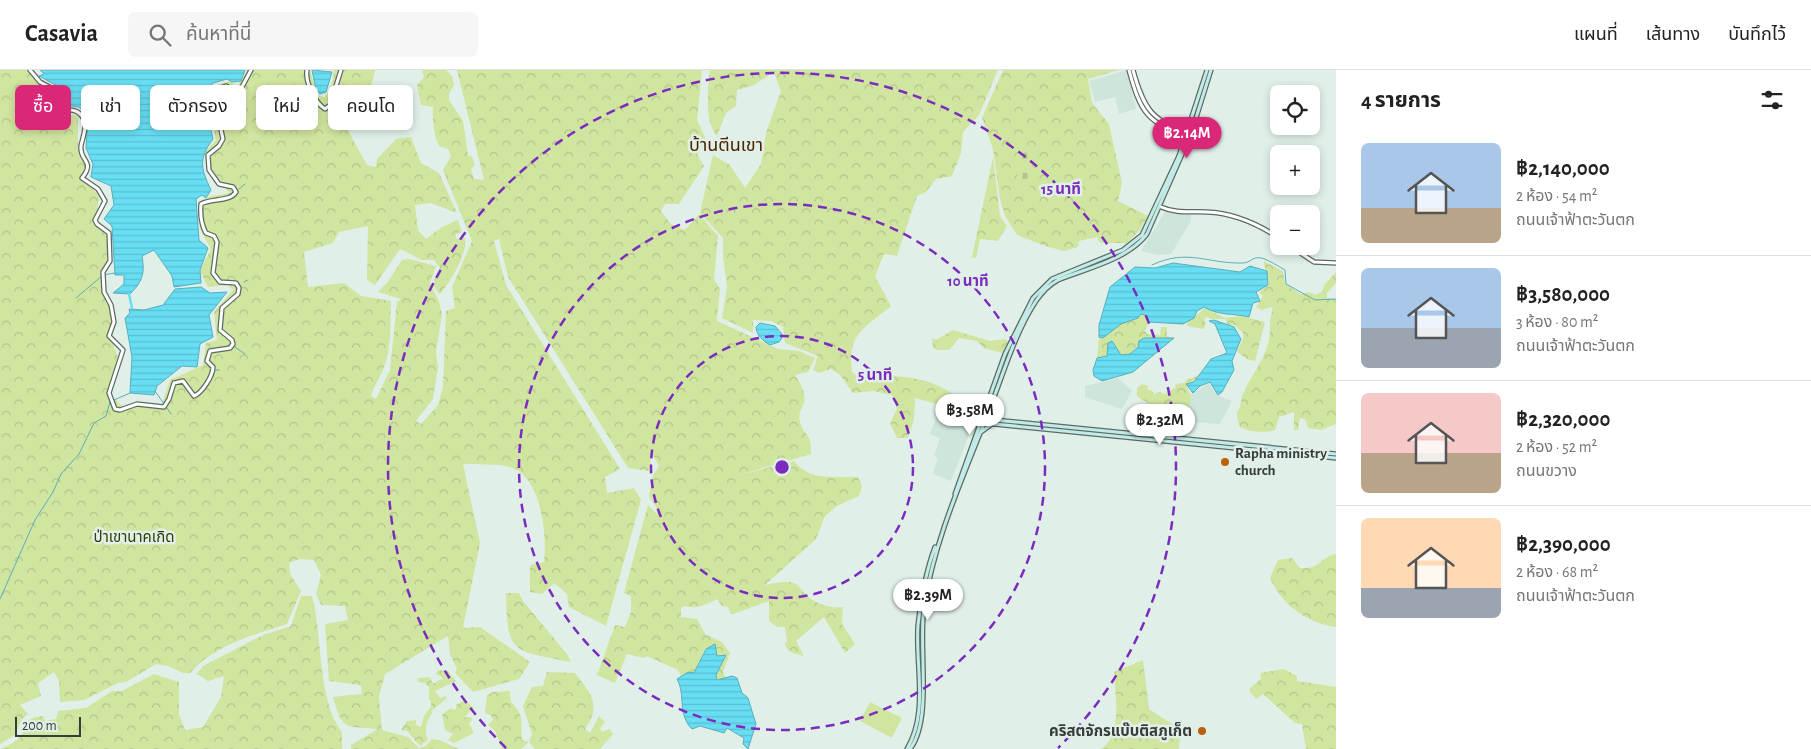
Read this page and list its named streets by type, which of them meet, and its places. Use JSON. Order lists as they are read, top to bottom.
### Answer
{
  "districts": ["บ้านตีนเขา"],
  "parks": ["ป่าเขานาคเกิด"],
  "places": ["Rapha ministry church", "คริสตจักรแบ๊บติสภูเก็ต"],
  "scale_bar": "200 m",
  "page": {
    "header": "Casavia",
    "search": "ค้นหาที่นี่",
    "nav": ["แผนที่", "เส้นทาง", "บันทึกไว้"],
    "heading": "4 รายการ",
    "map_buttons": ["+", "−"],
    "chip": [
      "ซื้อ",
      "เช่า",
      "ตัวกรอง",
      "ใหม่",
      "คอนโด"
    ],
    "price": [
      "฿2.14M",
      "฿3.58M",
      "฿2.32M",
      "฿2.39M"
    ],
    "list": [
      {
        "name": "฿2,140,000",
        "note": "2 ห้อง · 54 m² · ถนนเจ้าฟ้าตะวันตก"
      },
      {
        "name": "฿3,580,000",
        "note": "3 ห้อง · 80 m² · ถนนเจ้าฟ้าตะวันตก"
      },
      {
        "name": "฿2,320,000",
        "note": "2 ห้อง · 52 m² · ถนนขวาง"
      },
      {
        "name": "฿2,390,000",
        "note": "2 ห้อง · 68 m² · ถนนเจ้าฟ้าตะวันตก"
      }
    ],
    "scale": "200 m"
  },
  "rings": ["15 นาที", "10 นาที", "5 นาที"]
}
